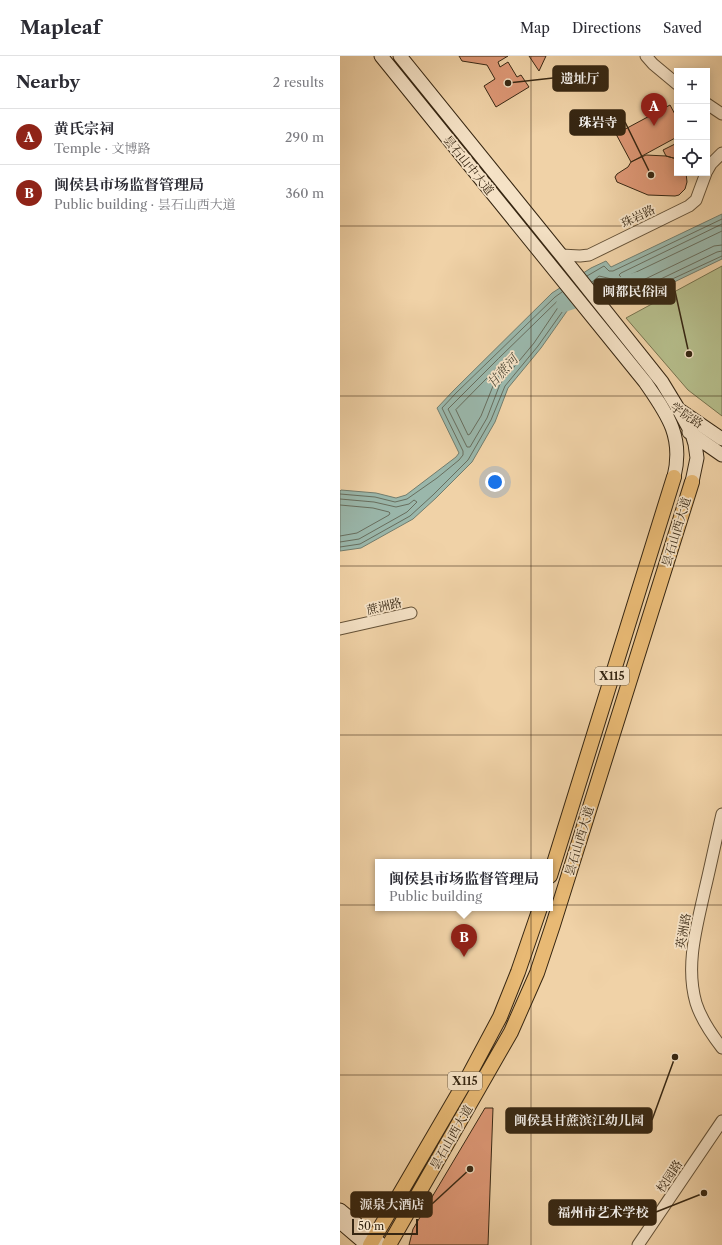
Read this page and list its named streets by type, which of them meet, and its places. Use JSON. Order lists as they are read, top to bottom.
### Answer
{
  "streets": {
    "main road": [
      "昙石山中大道",
      "学院路",
      "昙石山西大道",
      "X115"
    ],
    "street": [
      "珠岩路",
      "蔗洲路",
      "英洲路",
      "校园路"
    ]
  },
  "crossings": [
    ["昙石山中大道", "珠岩路"],
    ["昙石山中大道", "学院路"],
    ["昙石山中大道", "X115"],
    ["珠岩路", "X115"],
    ["学院路", "X115"],
    ["昙石山西大道", "X115"]
  ],
  "water": ["甘蔗河"],
  "places": [
    "遗址厅",
    "珠岩寺",
    "闽都民俗园",
    "闽侯县甘蔗滨江幼儿园",
    "源泉大酒店",
    "福州市艺术学校"
  ],
  "scale_bar": "50 m",
  "page": {
    "header": "Mapleaf",
    "nav": ["Map", "Directions", "Saved"],
    "heading": ["Nearby", "2 results"],
    "map_buttons": ["+", "−"],
    "pins": ["A", "B"],
    "list": [
      {
        "mark": "A",
        "name": "黄氏宗祠",
        "note": "Temple · 文博路",
        "value": "290 m"
      },
      {
        "mark": "B",
        "name": "闽侯县市场监督管理局",
        "note": "Public building · 昙石山西大道",
        "value": "360 m"
      }
    ],
    "popup": ["闽侯县市场监督管理局", "Public building"],
    "scale": "50 m"
  }
}
